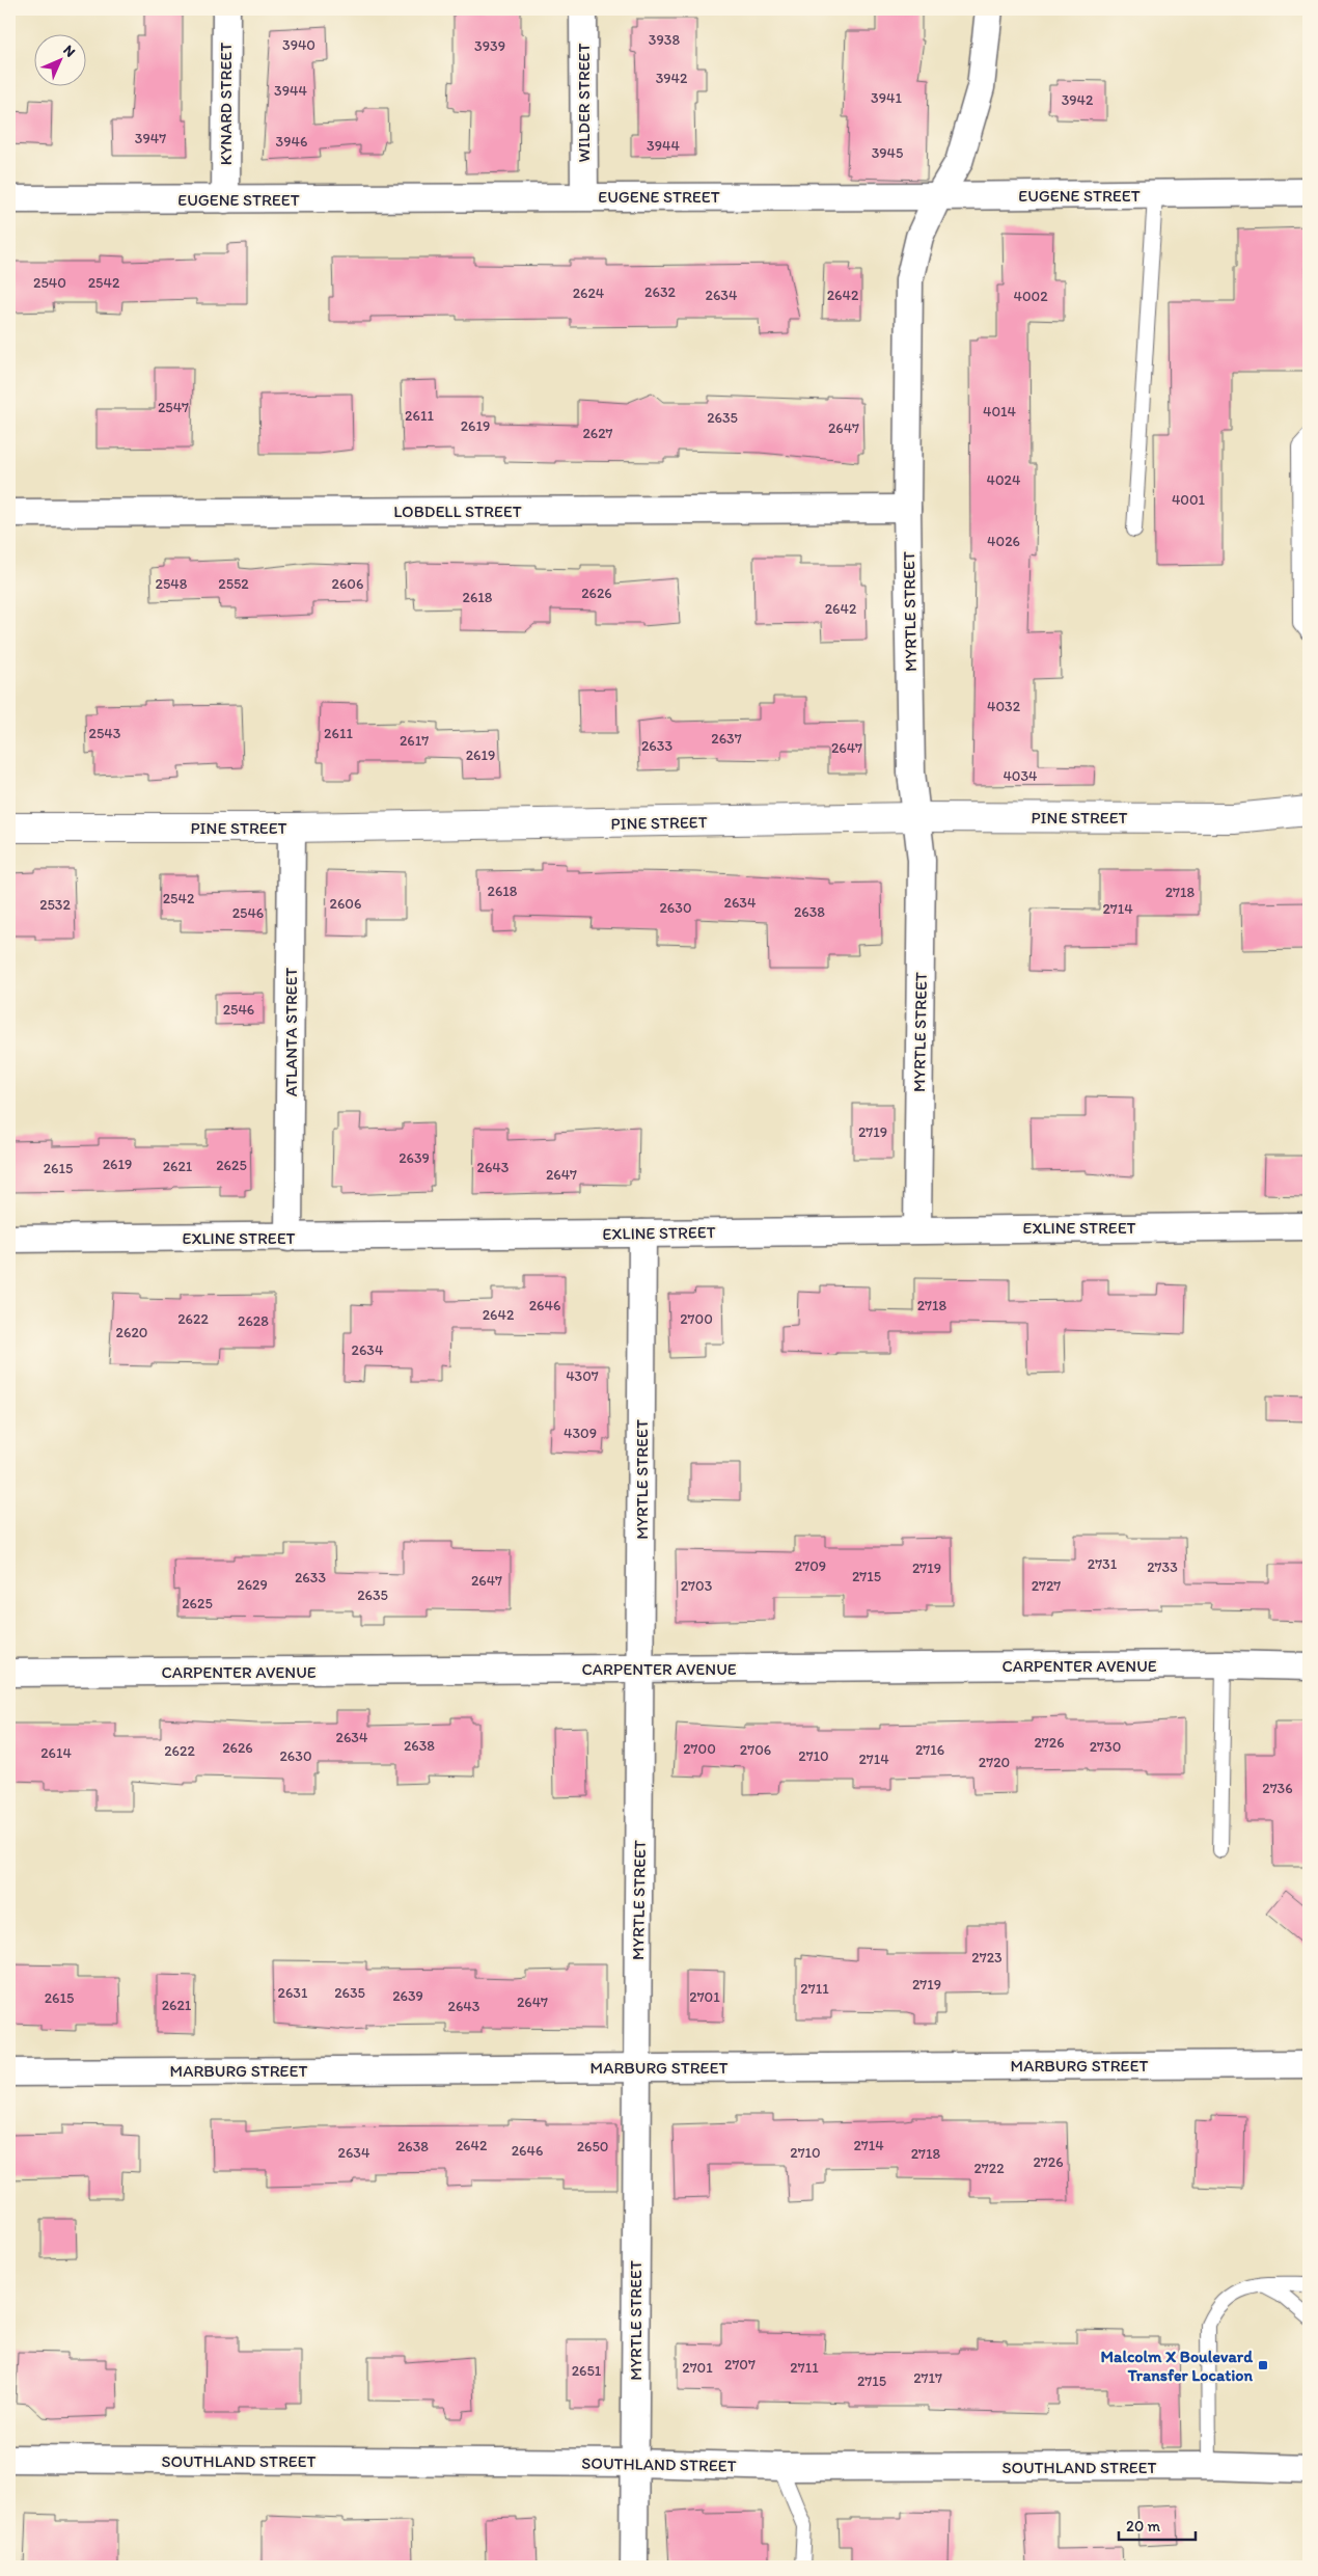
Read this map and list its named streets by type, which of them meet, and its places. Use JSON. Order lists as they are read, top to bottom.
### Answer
{
  "streets": {
    "street": [
      "WILDER STREET",
      "KYNARD STREET",
      "EUGENE STREET",
      "LOBDELL STREET",
      "MYRTLE STREET",
      "PINE STREET",
      "ATLANTA STREET",
      "EXLINE STREET",
      "CARPENTER AVENUE",
      "MARBURG STREET",
      "SOUTHLAND STREET"
    ]
  },
  "crossings": [
    ["WILDER STREET", "EUGENE STREET"],
    ["KYNARD STREET", "EUGENE STREET"],
    ["EUGENE STREET", "MYRTLE STREET"],
    ["LOBDELL STREET", "MYRTLE STREET"],
    ["MYRTLE STREET", "PINE STREET"],
    ["MYRTLE STREET", "EXLINE STREET"],
    ["MYRTLE STREET", "CARPENTER AVENUE"],
    ["MYRTLE STREET", "MARBURG STREET"],
    ["MYRTLE STREET", "SOUTHLAND STREET"],
    ["PINE STREET", "ATLANTA STREET"],
    ["ATLANTA STREET", "EXLINE STREET"]
  ],
  "places": {
    "transit": ["Malcolm X Boulevard Transfer Location"]
  },
  "house_numbers": [
    "3938",
    "3940",
    "3939",
    "3942",
    "3944",
    "3941",
    "3942",
    "3947",
    "3946",
    "3944",
    "3945",
    "2540",
    "2542",
    "2632",
    "2624",
    "2634",
    "2642",
    "4002",
    "2547",
    "4014",
    "2611",
    "2635",
    "2619",
    "2647",
    "2627",
    "4024",
    "4001",
    "4026",
    "2548",
    "2552",
    "2606",
    "2626",
    "2618",
    "2642",
    "4032",
    "2543",
    "2611",
    "2637",
    "2617",
    "2633",
    "2647",
    "2619",
    "4034",
    "2618",
    "2718",
    "2542",
    "2634",
    "2606",
    "2532",
    "2630",
    "2714",
    "2638",
    "2546",
    "2546",
    "2719",
    "2639",
    "2619",
    "2625",
    "2621",
    "2643",
    "2615",
    "2647",
    "2646",
    "2718",
    "2642",
    "2622",
    "2700",
    "2628",
    "2620",
    "2634",
    "4307",
    "4309",
    "2731",
    "2709",
    "2733",
    "2719",
    "2715",
    "2633",
    "2647",
    "2629",
    "2703",
    "2727",
    "2635",
    "2625",
    "2634",
    "2726",
    "2638",
    "2730",
    "2626",
    "2700",
    "2706",
    "2716",
    "2622",
    "2614",
    "2630",
    "2710",
    "2714",
    "2720",
    "2736",
    "2723",
    "2719",
    "2711",
    "2631",
    "2635",
    "2639",
    "2701",
    "2615",
    "2647",
    "2621",
    "2643",
    "2642",
    "2714",
    "2638",
    "2650",
    "2646",
    "2634",
    "2710",
    "2718",
    "2726",
    "2722",
    "2707",
    "2701",
    "2711",
    "2651",
    "2717",
    "2715"
  ],
  "scale_bar": "20 m",
  "north": "top right"
}
